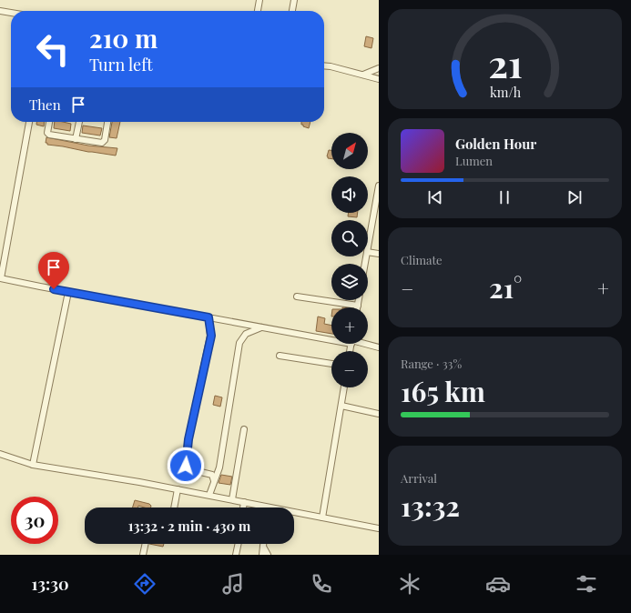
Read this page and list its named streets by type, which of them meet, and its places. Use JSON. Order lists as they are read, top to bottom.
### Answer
{
  "north": "top right",
  "page": {
    "turn": ["210 m", "Turn left"],
    "then": "Then",
    "song": ["Golden Hour", "Lumen"],
    "map_buttons": ["+", "−"],
    "tile": [
      "Climate",
      ["Range · 33%", "165 km"],
      ["Arrival", "13:32"]
    ],
    "heat": ["−", "21°", "+"],
    "limit": "30",
    "trip": "13:32 · 2 min · 430 m",
    "tabs": "13:30",
    "gauge": ["21", "km/h"]
  }
}
